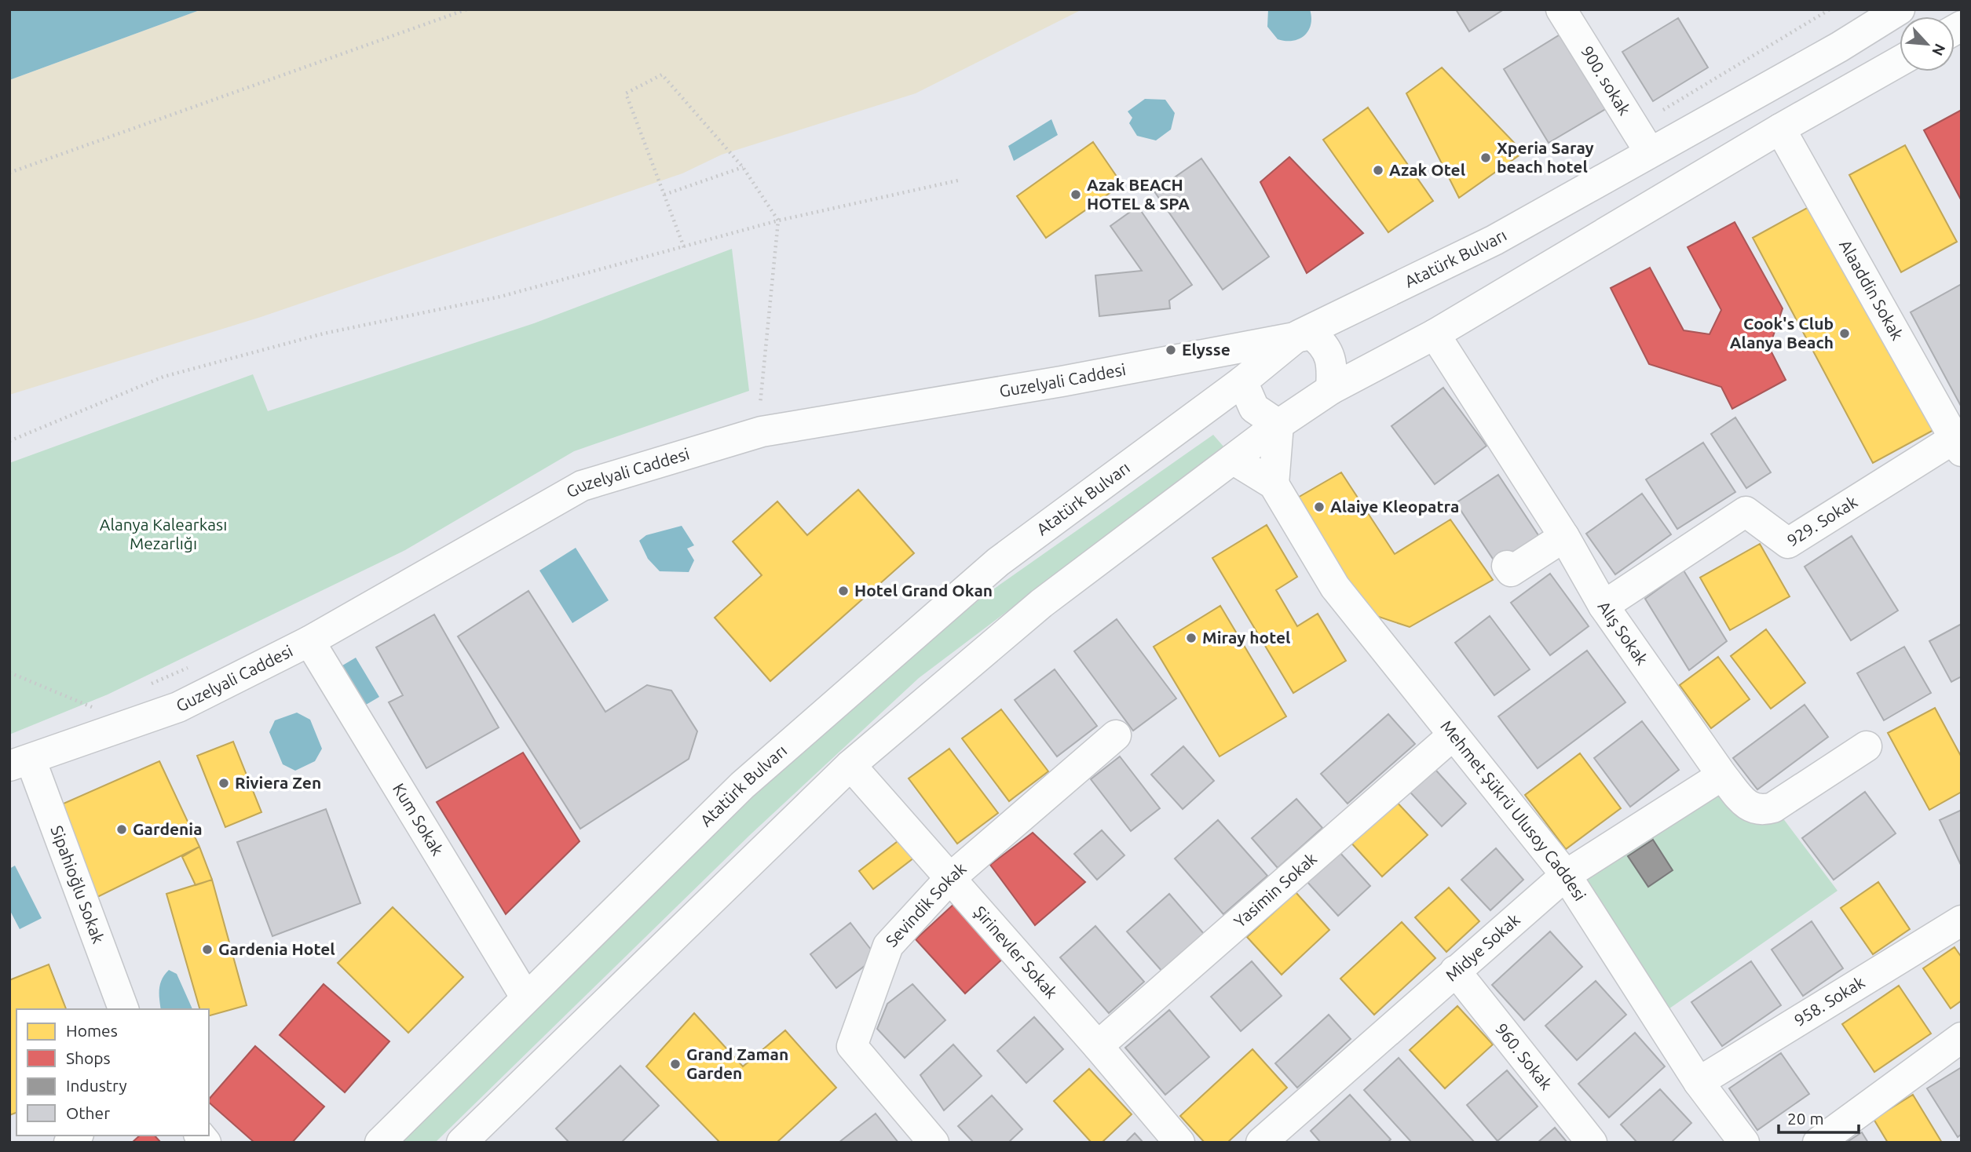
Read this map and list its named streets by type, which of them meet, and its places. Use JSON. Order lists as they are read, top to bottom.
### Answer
{
  "streets": {
    "street": [
      "900. sokak",
      "Atatürk Bulvarı",
      "Alaaddin Sokak",
      "Guzelyali Caddesi",
      "929. Sokak",
      "Alış Sokak",
      "Mehmet Şükrü Ulusoy Caddesi",
      "Kum Sokak",
      "Sipahioğlu Sokak",
      "Yasimin Sokak",
      "Sevindik Sokak",
      "Midye Sokak",
      "Şirinevler Sokak",
      "958. Sokak",
      "960. Sokak"
    ]
  },
  "crossings": [
    ["900. sokak", "Atatürk Bulvarı"],
    ["Atatürk Bulvarı", "Guzelyali Caddesi"],
    ["Atatürk Bulvarı", "Kum Sokak"],
    ["Alaaddin Sokak", "929. Sokak"],
    ["Guzelyali Caddesi", "Kum Sokak"],
    ["Guzelyali Caddesi", "Sipahioğlu Sokak"],
    ["929. Sokak", "Alış Sokak"],
    ["Alış Sokak", "Midye Sokak"],
    ["Mehmet Şükrü Ulusoy Caddesi", "Yasimin Sokak"],
    ["Mehmet Şükrü Ulusoy Caddesi", "Midye Sokak"],
    ["Mehmet Şükrü Ulusoy Caddesi", "958. Sokak"],
    ["Yasimin Sokak", "Şirinevler Sokak"],
    ["Sevindik Sokak", "Şirinevler Sokak"],
    ["Midye Sokak", "960. Sokak"]
  ],
  "parks": ["Alanya Kalearkası Mezarlığı"],
  "places": [
    "Xperia Saray beach hotel",
    "Azak Otel",
    "Azak BEACH HOTEL & SPA",
    "Cook's Club Alanya Beach",
    "Elysse",
    "Alaiye Kleopatra",
    "Hotel Grand Okan",
    "Miray hotel",
    "Riviera Zen",
    "Gardenia",
    "Gardenia Hotel",
    "Grand Zaman Garden"
  ],
  "legend": [
    "Homes",
    "Shops",
    "Industry",
    "Other"
  ],
  "scale_bar": "20 m",
  "north": "bottom right"
}
